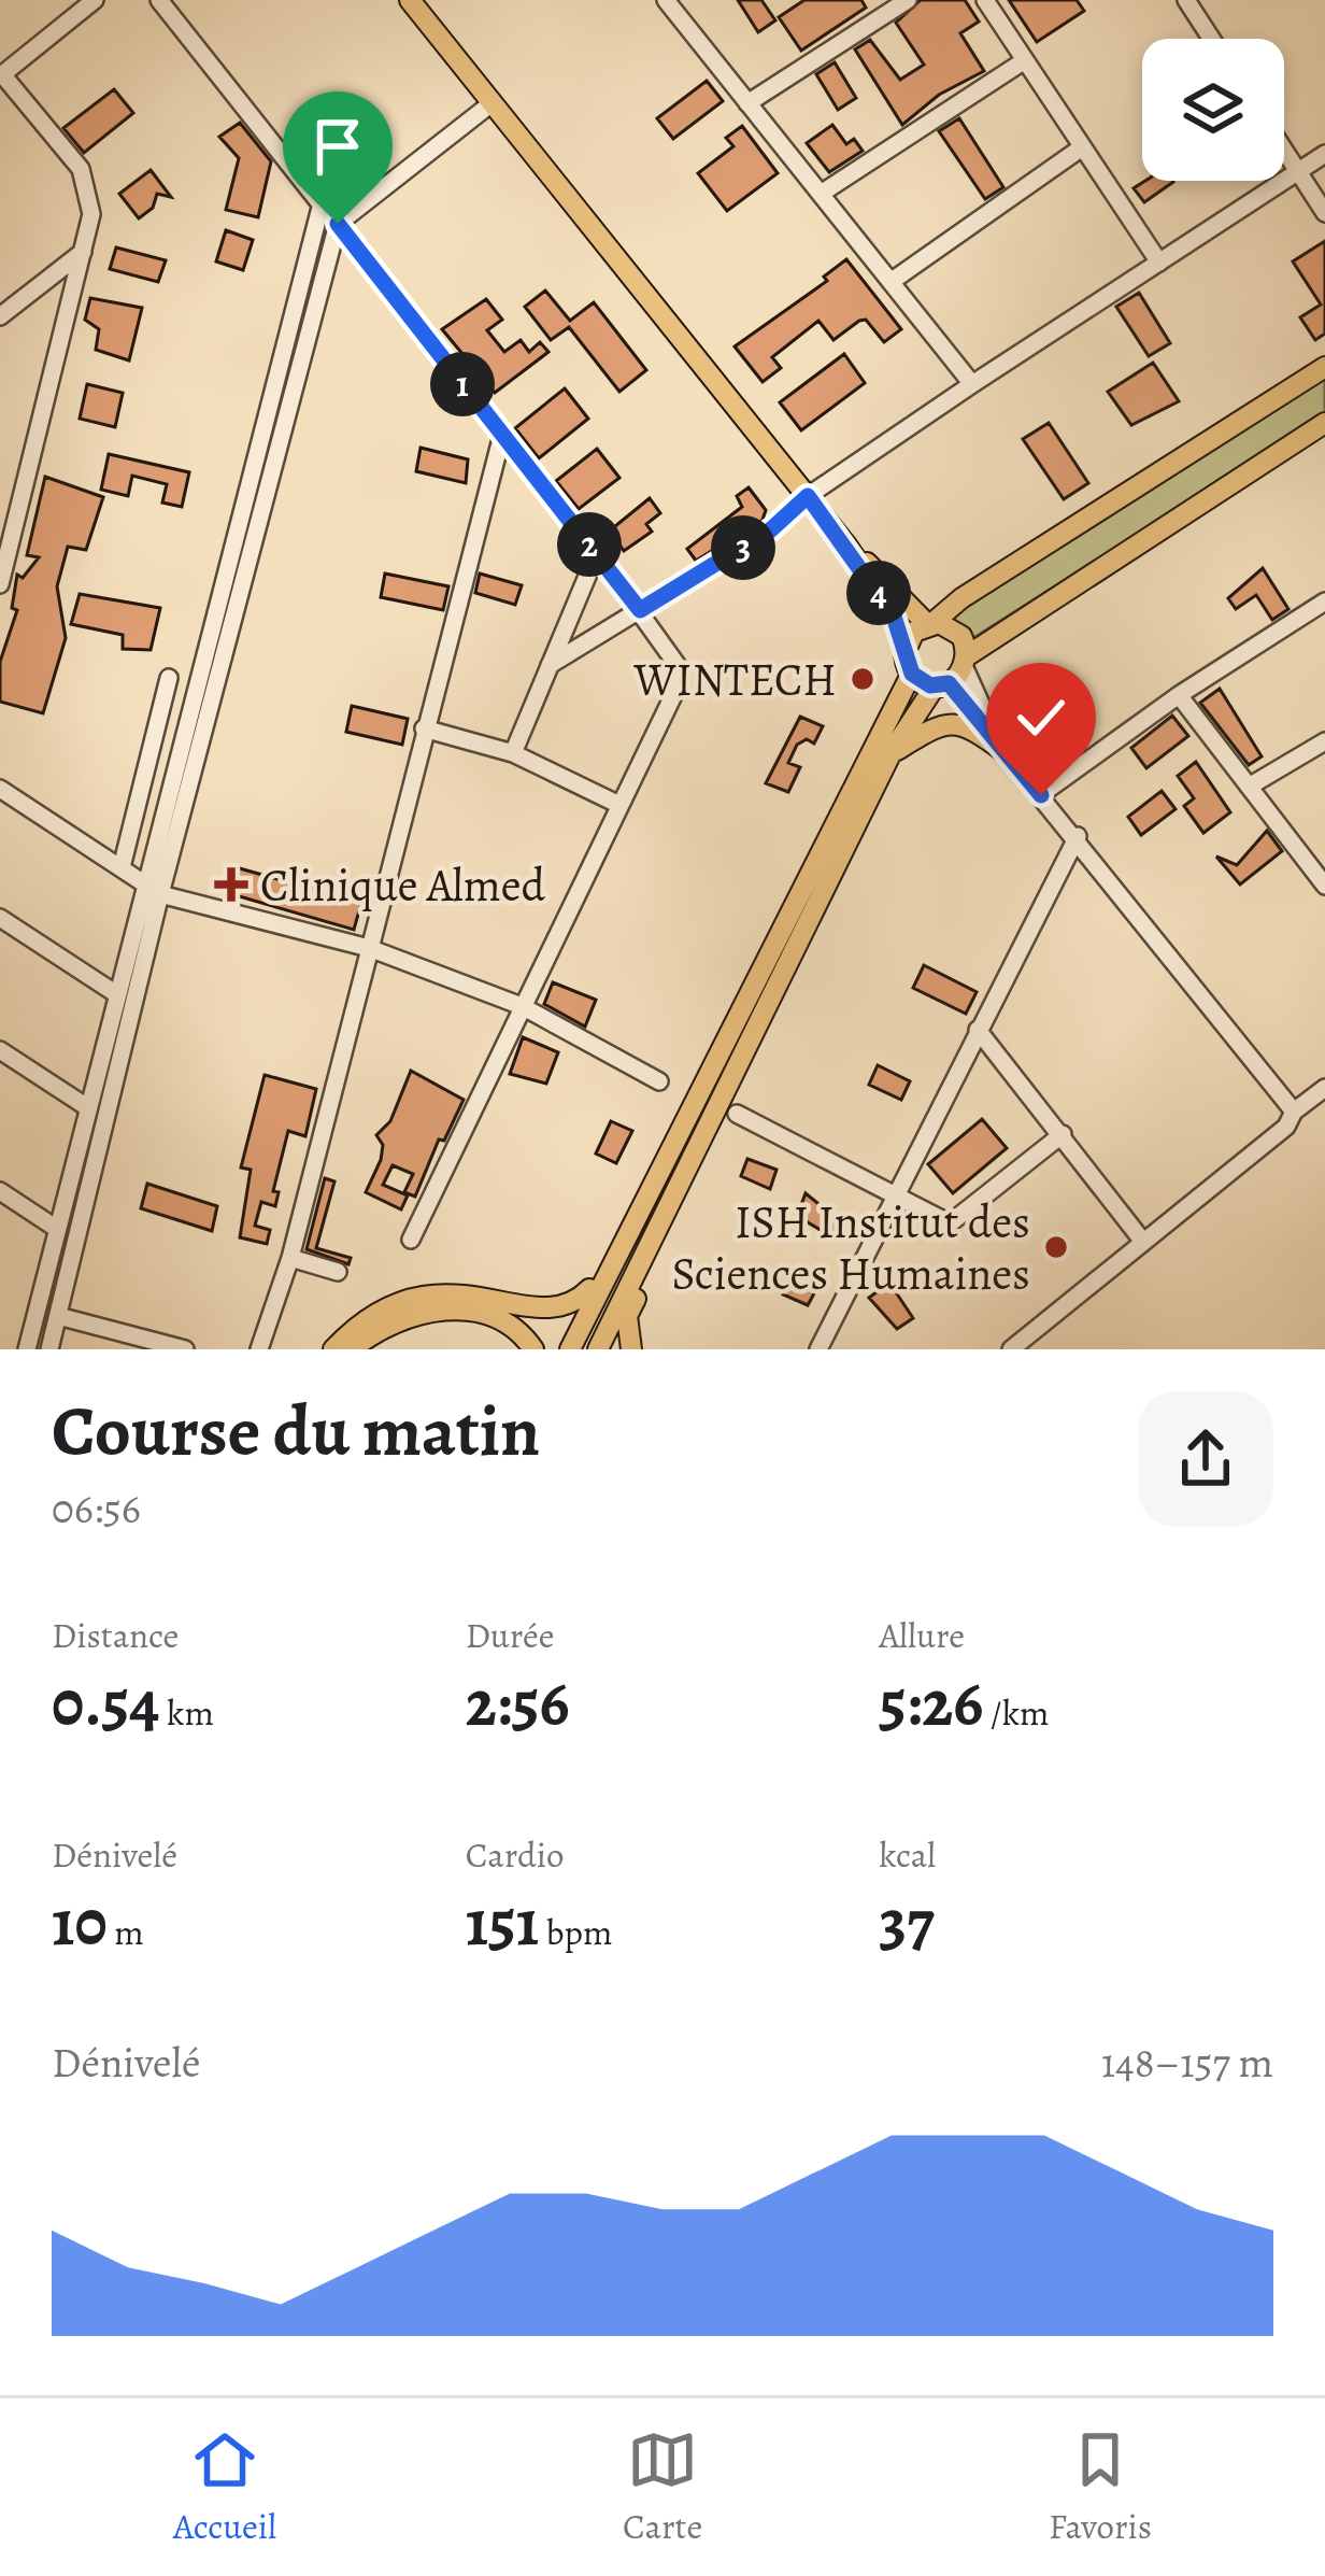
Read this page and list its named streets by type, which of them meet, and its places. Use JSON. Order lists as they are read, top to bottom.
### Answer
{
  "places": {
    "other": ["WINTECH", "ISH Institut des Sciences Humaines"],
    "health": ["Clinique Almed"]
  },
  "page": {
    "pins": [
      "1",
      "2",
      "3",
      "4"
    ],
    "heading": ["Course du matin", "06:56"],
    "stats": [
      ["Distance", "0.54 km"],
      ["Durée", "2:56"],
      ["Allure", "5:26 /km"],
      ["Dénivelé", "10 m"],
      ["Cardio", "151 bpm"],
      ["kcal", "37"]
    ],
    "chart": ["Dénivelé", "148–157 m"],
    "tabs": ["Accueil", "Carte", "Favoris"]
  }
}
